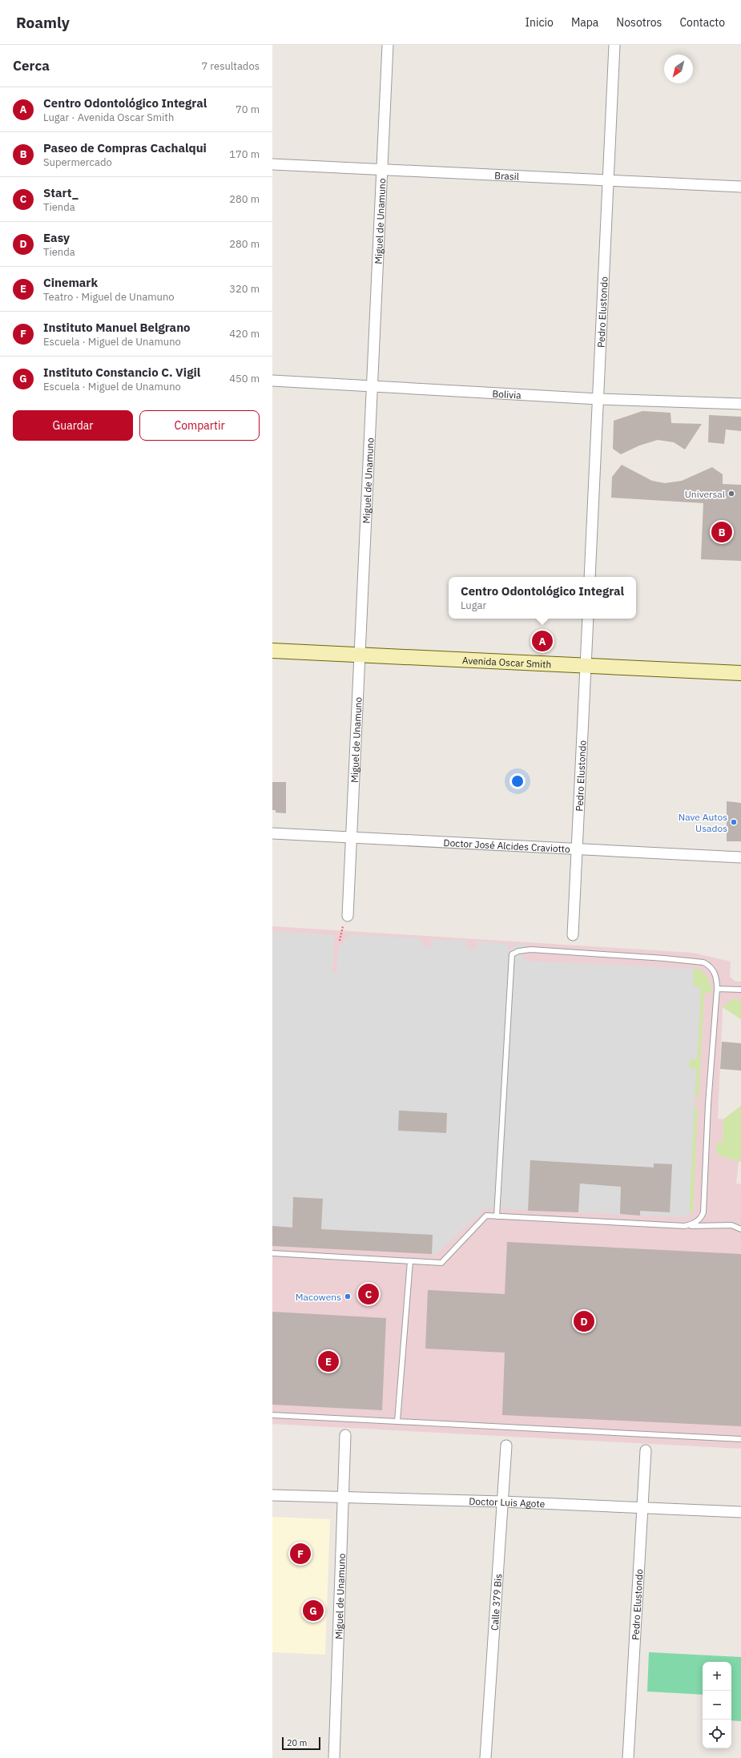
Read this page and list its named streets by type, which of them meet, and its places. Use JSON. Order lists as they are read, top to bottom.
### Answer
{
  "streets": {
    "main road": ["Avenida Oscar Smith"],
    "street": [
      "Brasil",
      "Miguel de Unamuno",
      "Pedro Elustondo",
      "Bolivia",
      "Doctor José Alcides Craviotto",
      "Doctor Luis Agote",
      "Calle 379 Bis"
    ]
  },
  "crossings": [
    ["Brasil", "Miguel de Unamuno"],
    ["Brasil", "Pedro Elustondo"],
    ["Miguel de Unamuno", "Bolivia"],
    ["Miguel de Unamuno", "Avenida Oscar Smith"],
    ["Miguel de Unamuno", "Doctor José Alcides Craviotto"],
    ["Miguel de Unamuno", "Doctor Luis Agote"],
    ["Pedro Elustondo", "Bolivia"],
    ["Pedro Elustondo", "Avenida Oscar Smith"],
    ["Pedro Elustondo", "Doctor José Alcides Craviotto"],
    ["Pedro Elustondo", "Doctor Luis Agote"],
    ["Doctor Luis Agote", "Calle 379 Bis"]
  ],
  "places": ["Universal", "Nave Autos Usados", "Macowens"],
  "scale_bar": "20 m",
  "north": "bottom left",
  "page": {
    "header": "Roamly",
    "nav": [
      "Inicio",
      "Mapa",
      "Nosotros",
      "Contacto"
    ],
    "heading": ["Cerca", "7 resultados"],
    "list": [
      {
        "mark": "A",
        "name": "Centro Odontológico Integral",
        "note": "Lugar · Avenida Oscar Smith",
        "value": "70 m"
      },
      {
        "mark": "B",
        "name": "Paseo de Compras Cachalqui",
        "note": "Supermercado",
        "value": "170 m"
      },
      {
        "mark": "C",
        "name": "Start_",
        "note": "Tienda",
        "value": "280 m"
      },
      {
        "mark": "D",
        "name": "Easy",
        "note": "Tienda",
        "value": "280 m"
      },
      {
        "mark": "E",
        "name": "Cinemark",
        "note": "Teatro · Miguel de Unamuno",
        "value": "320 m"
      },
      {
        "mark": "F",
        "name": "Instituto Manuel Belgrano",
        "note": "Escuela · Miguel de Unamuno",
        "value": "420 m"
      },
      {
        "mark": "G",
        "name": "Instituto Constancio C. Vigil",
        "note": "Escuela · Miguel de Unamuno",
        "value": "450 m"
      }
    ],
    "buttons": ["Guardar", "Compartir"],
    "pins": [
      "B",
      "A",
      "C",
      "D",
      "E",
      "F",
      "G"
    ],
    "popup": ["Centro Odontológico Integral", "Lugar"],
    "map_buttons": ["+", "−"],
    "scale": "20 m"
  }
}
